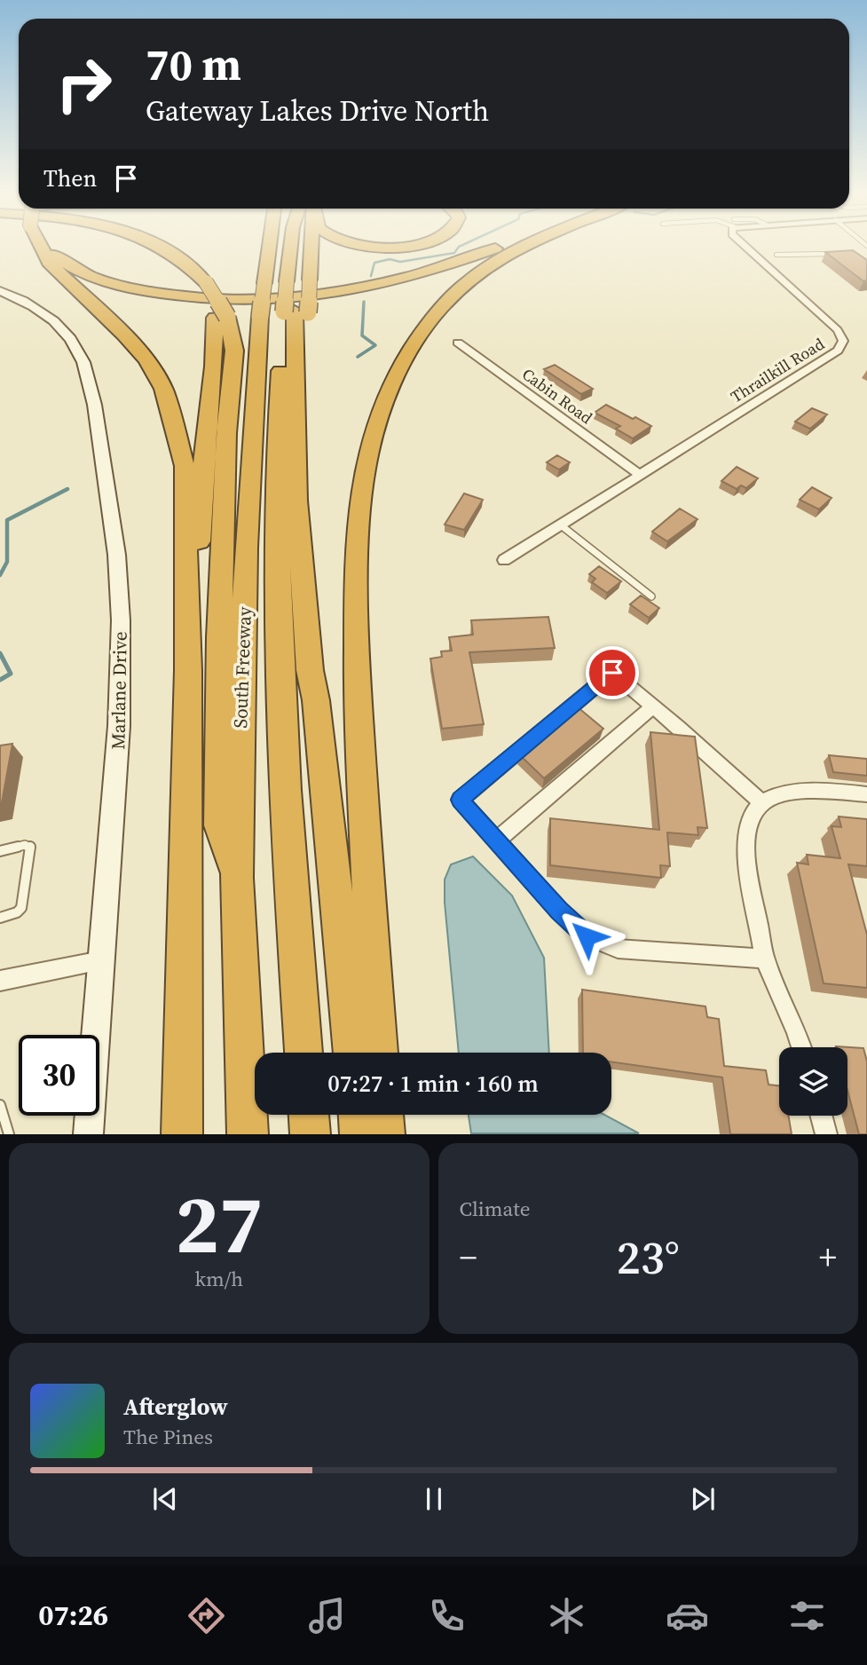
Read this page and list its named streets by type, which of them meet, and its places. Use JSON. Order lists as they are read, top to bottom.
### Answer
{
  "streets": {
    "highway": ["South Freeway"],
    "street": ["Thrailkill Road", "Cabin Road", "Marlane Drive"]
  },
  "crossings": [
    ["Thrailkill Road", "Cabin Road"]
  ],
  "page": {
    "turn": ["70 m", "Gateway Lakes Drive North"],
    "then": "Then",
    "limit": "30",
    "trip": "07:27 · 1 min · 160 m",
    "tile": [
      ["27", "km/h"],
      "Climate"
    ],
    "heat": ["−", "23°", "+"],
    "song": ["Afterglow", "The Pines"],
    "tabs": "07:26"
  }
}
